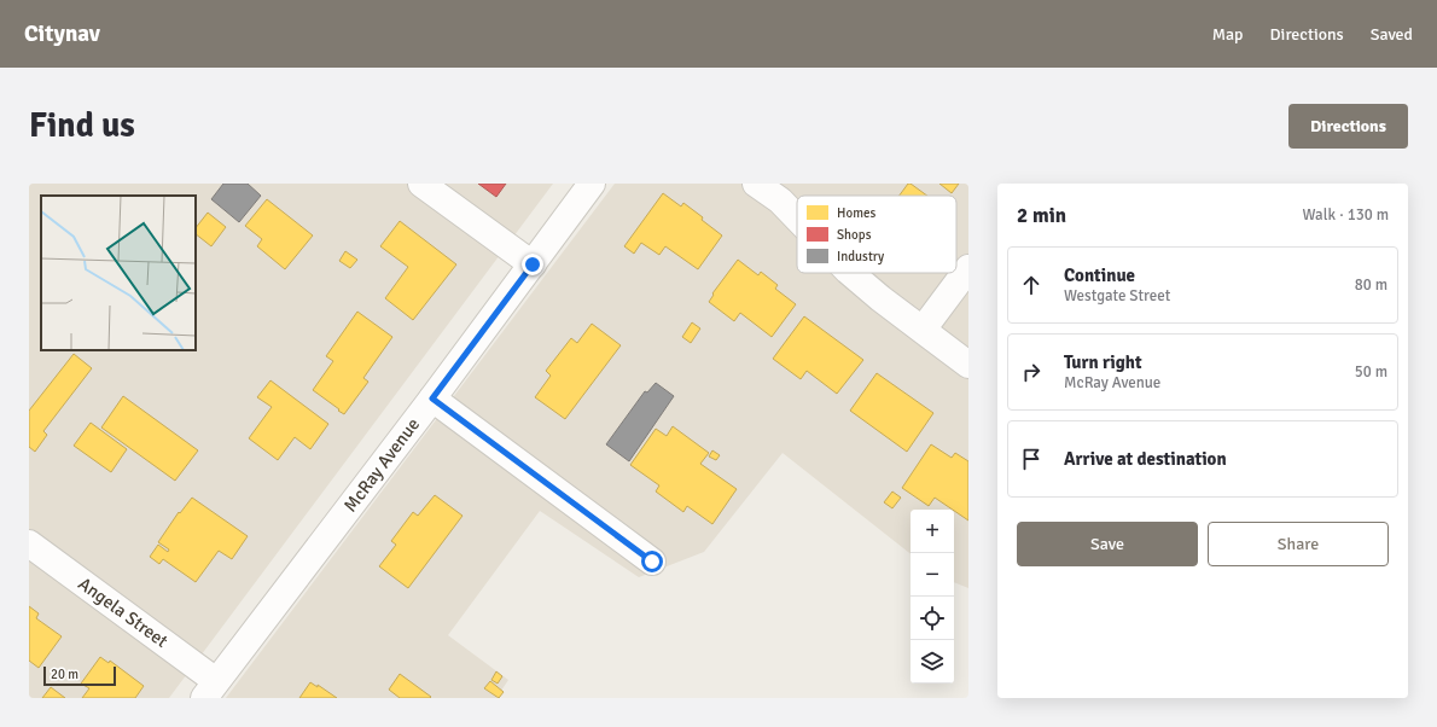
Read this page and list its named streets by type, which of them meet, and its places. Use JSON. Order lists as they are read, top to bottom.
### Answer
{
  "streets": {
    "street": ["McRay Avenue", "Angela Street"]
  },
  "crossings": [
    ["McRay Avenue", "Angela Street"]
  ],
  "legend": ["Homes", "Shops", "Industry"],
  "scale_bar": "20 m",
  "page": {
    "header": "Citynav",
    "nav": ["Map", "Directions", "Saved"],
    "buttons": [
      "Directions",
      ["Save", "Share"]
    ],
    "title": "Find us",
    "heading": ["2 min", "Walk · 130 m"],
    "list": [
      ["Continue", "Westgate Street", "80 m"],
      ["Turn right", "McRay Avenue", "50 m"],
      "Arrive at destination"
    ],
    "map_buttons": ["+", "−"],
    "scale": "20 m"
  }
}
